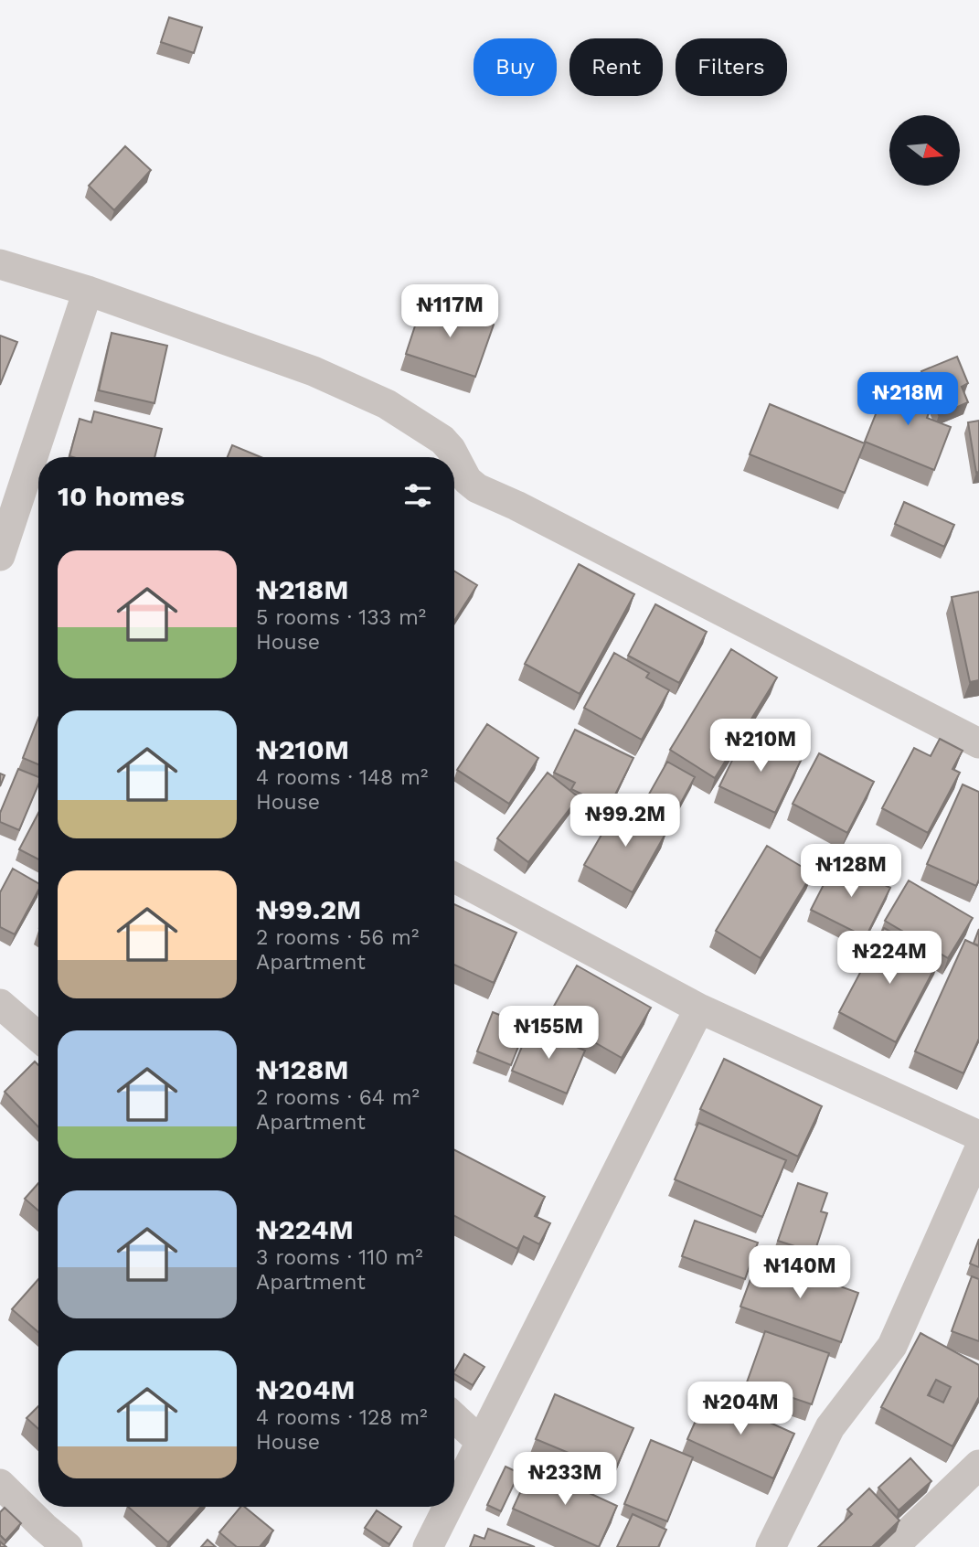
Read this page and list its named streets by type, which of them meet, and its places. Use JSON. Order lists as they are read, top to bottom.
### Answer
{
  "north": "right",
  "page": {
    "chip": ["Buy", "Rent", "Filters"],
    "price": [
      "₦117M",
      "₦218M",
      "₦210M",
      "₦99.2M",
      "₦128M",
      "₦224M",
      "₦155M",
      "₦140M",
      "₦204M",
      "₦233M"
    ],
    "heading": "10 homes",
    "list": [
      {
        "name": "₦218M",
        "note": "5 rooms · 133 m² · House"
      },
      {
        "name": "₦210M",
        "note": "4 rooms · 148 m² · House"
      },
      {
        "name": "₦99.2M",
        "note": "2 rooms · 56 m² · Apartment"
      },
      {
        "name": "₦128M",
        "note": "2 rooms · 64 m² · Apartment"
      },
      {
        "name": "₦224M",
        "note": "3 rooms · 110 m² · Apartment"
      },
      {
        "name": "₦204M",
        "note": "4 rooms · 128 m² · House"
      }
    ]
  }
}
